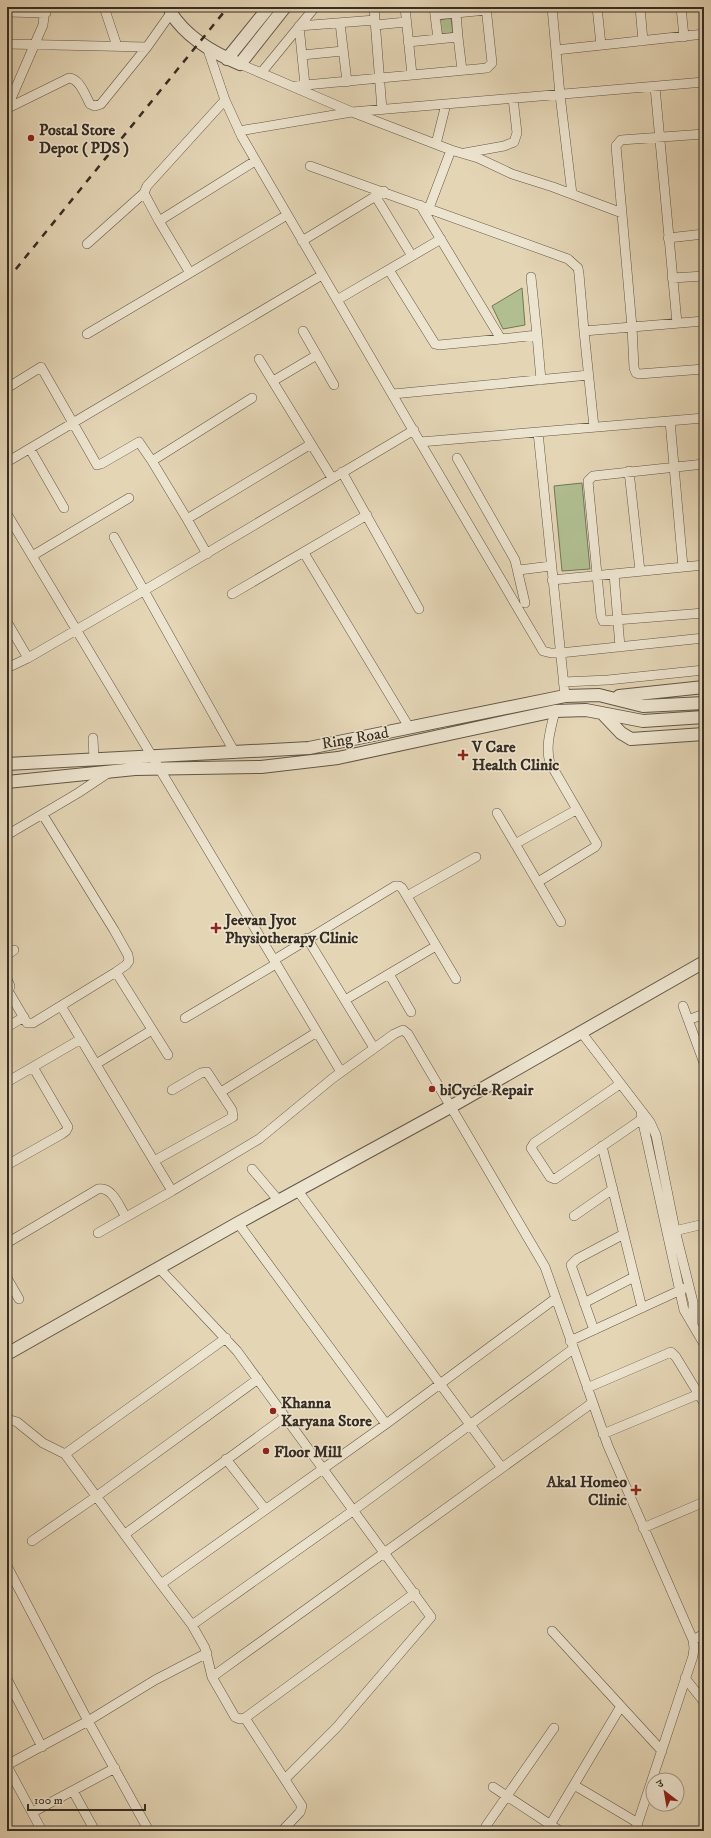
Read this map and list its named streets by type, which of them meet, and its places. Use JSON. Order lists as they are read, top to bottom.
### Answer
{
  "streets": {
    "street": ["Ring Road"]
  },
  "places": {
    "other": [
      "Postal Store Depot ( PDS )",
      "biCycle Repair",
      "Khanna Karyana Store",
      "Floor Mill"
    ],
    "health": ["V Care Health Clinic", "Jeevan Jyot Physiotherapy Clinic", "Akal Homeo Clinic"]
  },
  "scale_bar": "100 m",
  "north": "top left"
}
